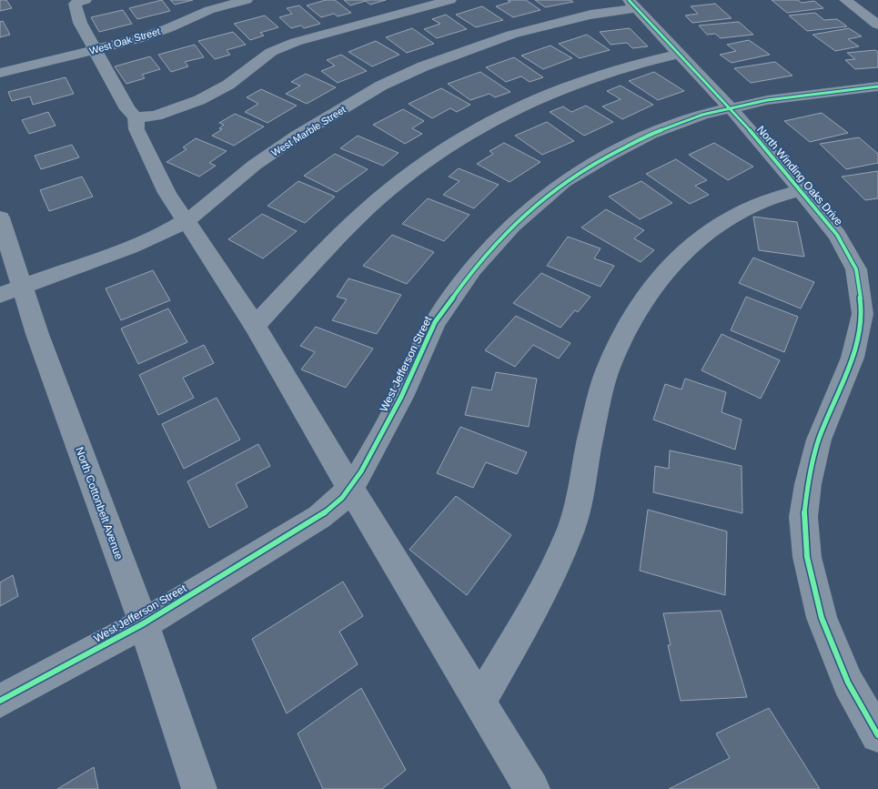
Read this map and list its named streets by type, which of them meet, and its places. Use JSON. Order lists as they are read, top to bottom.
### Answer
{
  "streets": {
    "street": [
      "West Oak Street",
      "West Marble Street",
      "North Winding Oaks Drive",
      "West Jefferson Street",
      "North Cottonbelt Avenue"
    ]
  },
  "crossings": [
    ["West Marble Street", "North Winding Oaks Drive"],
    ["West Marble Street", "North Cottonbelt Avenue"],
    ["North Winding Oaks Drive", "West Jefferson Street"],
    ["West Jefferson Street", "North Cottonbelt Avenue"]
  ]
}
